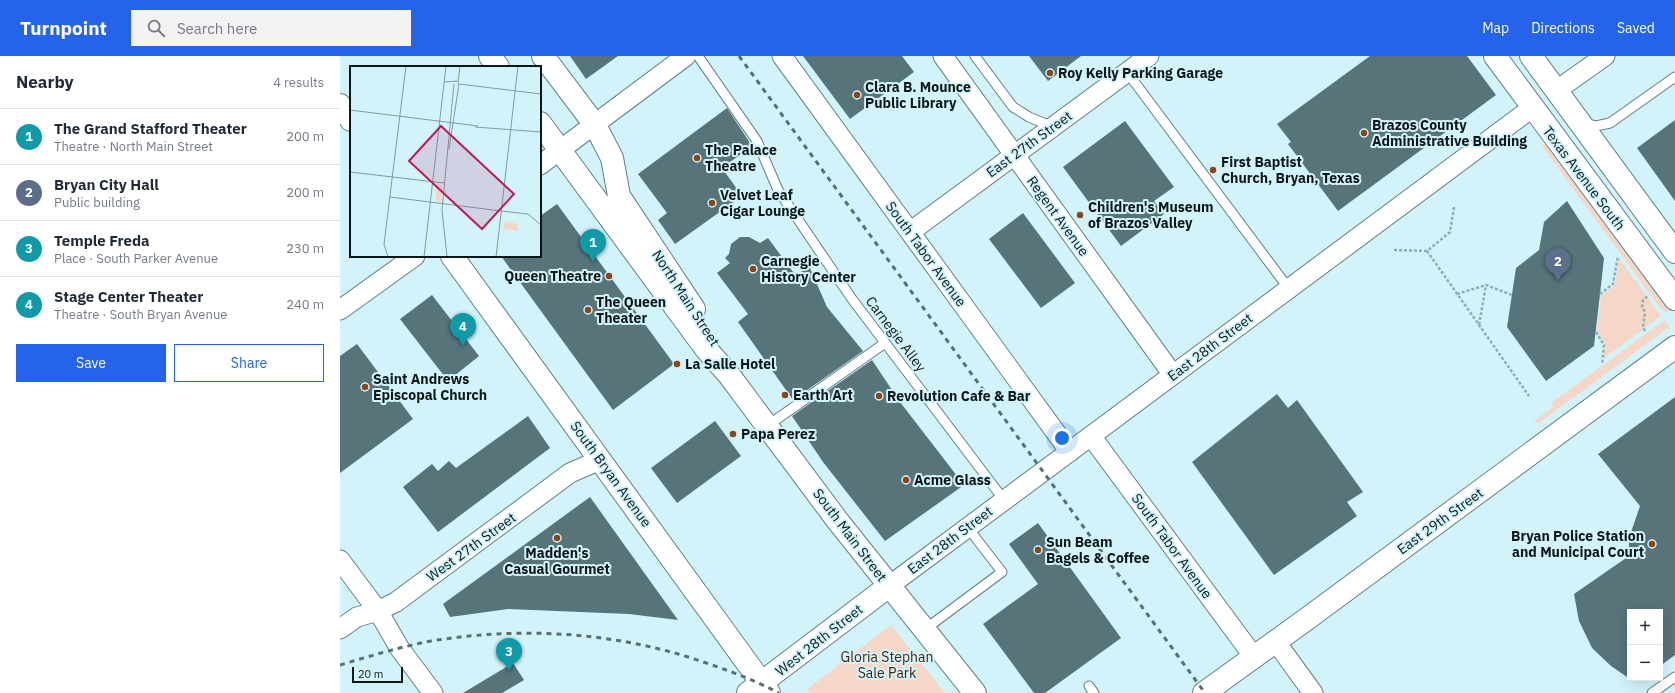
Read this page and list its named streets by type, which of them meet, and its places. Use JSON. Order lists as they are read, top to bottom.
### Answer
{
  "streets": {
    "street": [
      "East 27th Street",
      "Texas Avenue South",
      "Regent Avenue",
      "South Tabor Avenue",
      "North Main Street",
      "East 28th Street",
      "South Bryan Avenue",
      "East 29th Street",
      "South Main Street",
      "West 27th Street",
      "West 28th Street"
    ],
    "lane": ["Carnegie Alley"]
  },
  "crossings": [
    ["East 27th Street", "Regent Avenue"],
    ["East 27th Street", "South Tabor Avenue"],
    ["Texas Avenue South", "East 28th Street"],
    ["Regent Avenue", "East 28th Street"],
    ["South Tabor Avenue", "East 28th Street"],
    ["South Tabor Avenue", "East 29th Street"],
    ["North Main Street", "South Main Street"],
    ["Carnegie Alley", "East 28th Street"],
    ["East 28th Street", "South Main Street"],
    ["East 28th Street", "West 28th Street"],
    ["South Bryan Avenue", "West 27th Street"],
    ["South Bryan Avenue", "West 28th Street"],
    ["South Main Street", "West 28th Street"]
  ],
  "parks": ["Gloria Stephan Sale Park"],
  "places": [
    "Roy Kelly Parking Garage",
    "Clara B. Mounce Public Library",
    "Brazos County Administrative Building",
    "The Palace Theatre",
    "First Baptist Church, Bryan, Texas",
    "Velvet Leaf Cigar Lounge",
    "Children's Museum of Brazos Valley",
    "Carnegie History Center",
    "Queen Theatre",
    "The Queen Theater",
    "La Salle Hotel",
    "Saint Andrews Episcopal Church",
    "Earth Art",
    "Revolution Cafe & Bar",
    "Papa Perez",
    "Acme Glass",
    "Madden's Casual Gourmet",
    "Bryan Police Station and Municipal Court",
    "Sun Beam Bagels & Coffee"
  ],
  "scale_bar": "20 m",
  "page": {
    "header": "Turnpoint",
    "search": "Search here",
    "nav": ["Map", "Directions", "Saved"],
    "heading": ["Nearby", "4 results"],
    "list": [
      {
        "mark": "1",
        "name": "The Grand Stafford Theater",
        "note": "Theatre · North Main Street",
        "value": "200 m"
      },
      {
        "mark": "2",
        "name": "Bryan City Hall",
        "note": "Public building",
        "value": "200 m"
      },
      {
        "mark": "3",
        "name": "Temple Freda",
        "note": "Place · South Parker Avenue",
        "value": "230 m"
      },
      {
        "mark": "4",
        "name": "Stage Center Theater",
        "note": "Theatre · South Bryan Avenue",
        "value": "240 m"
      }
    ],
    "pins": [
      "1",
      "2",
      "4",
      "3"
    ],
    "buttons": ["Save", "Share"],
    "map_buttons": ["+", "−"],
    "scale": "20 m"
  }
}
